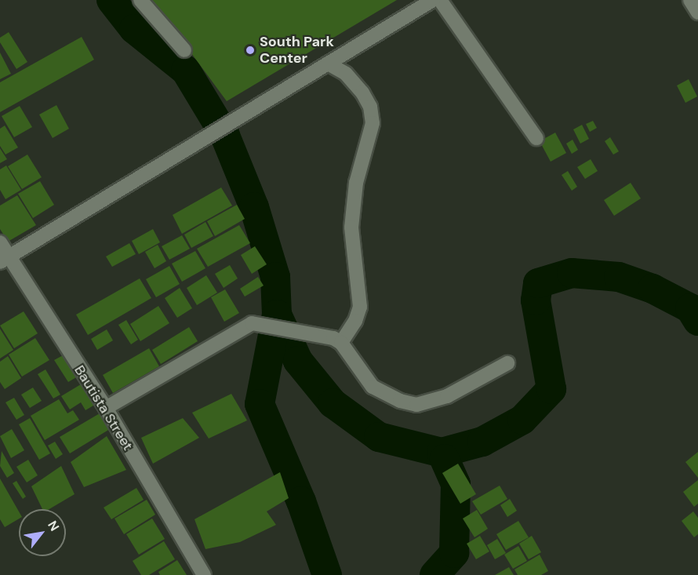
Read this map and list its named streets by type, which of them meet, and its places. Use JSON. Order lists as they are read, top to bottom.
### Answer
{
  "streets": {
    "street": ["Bautista Street"]
  },
  "places": ["South Park Center"],
  "north": "top right"
}
